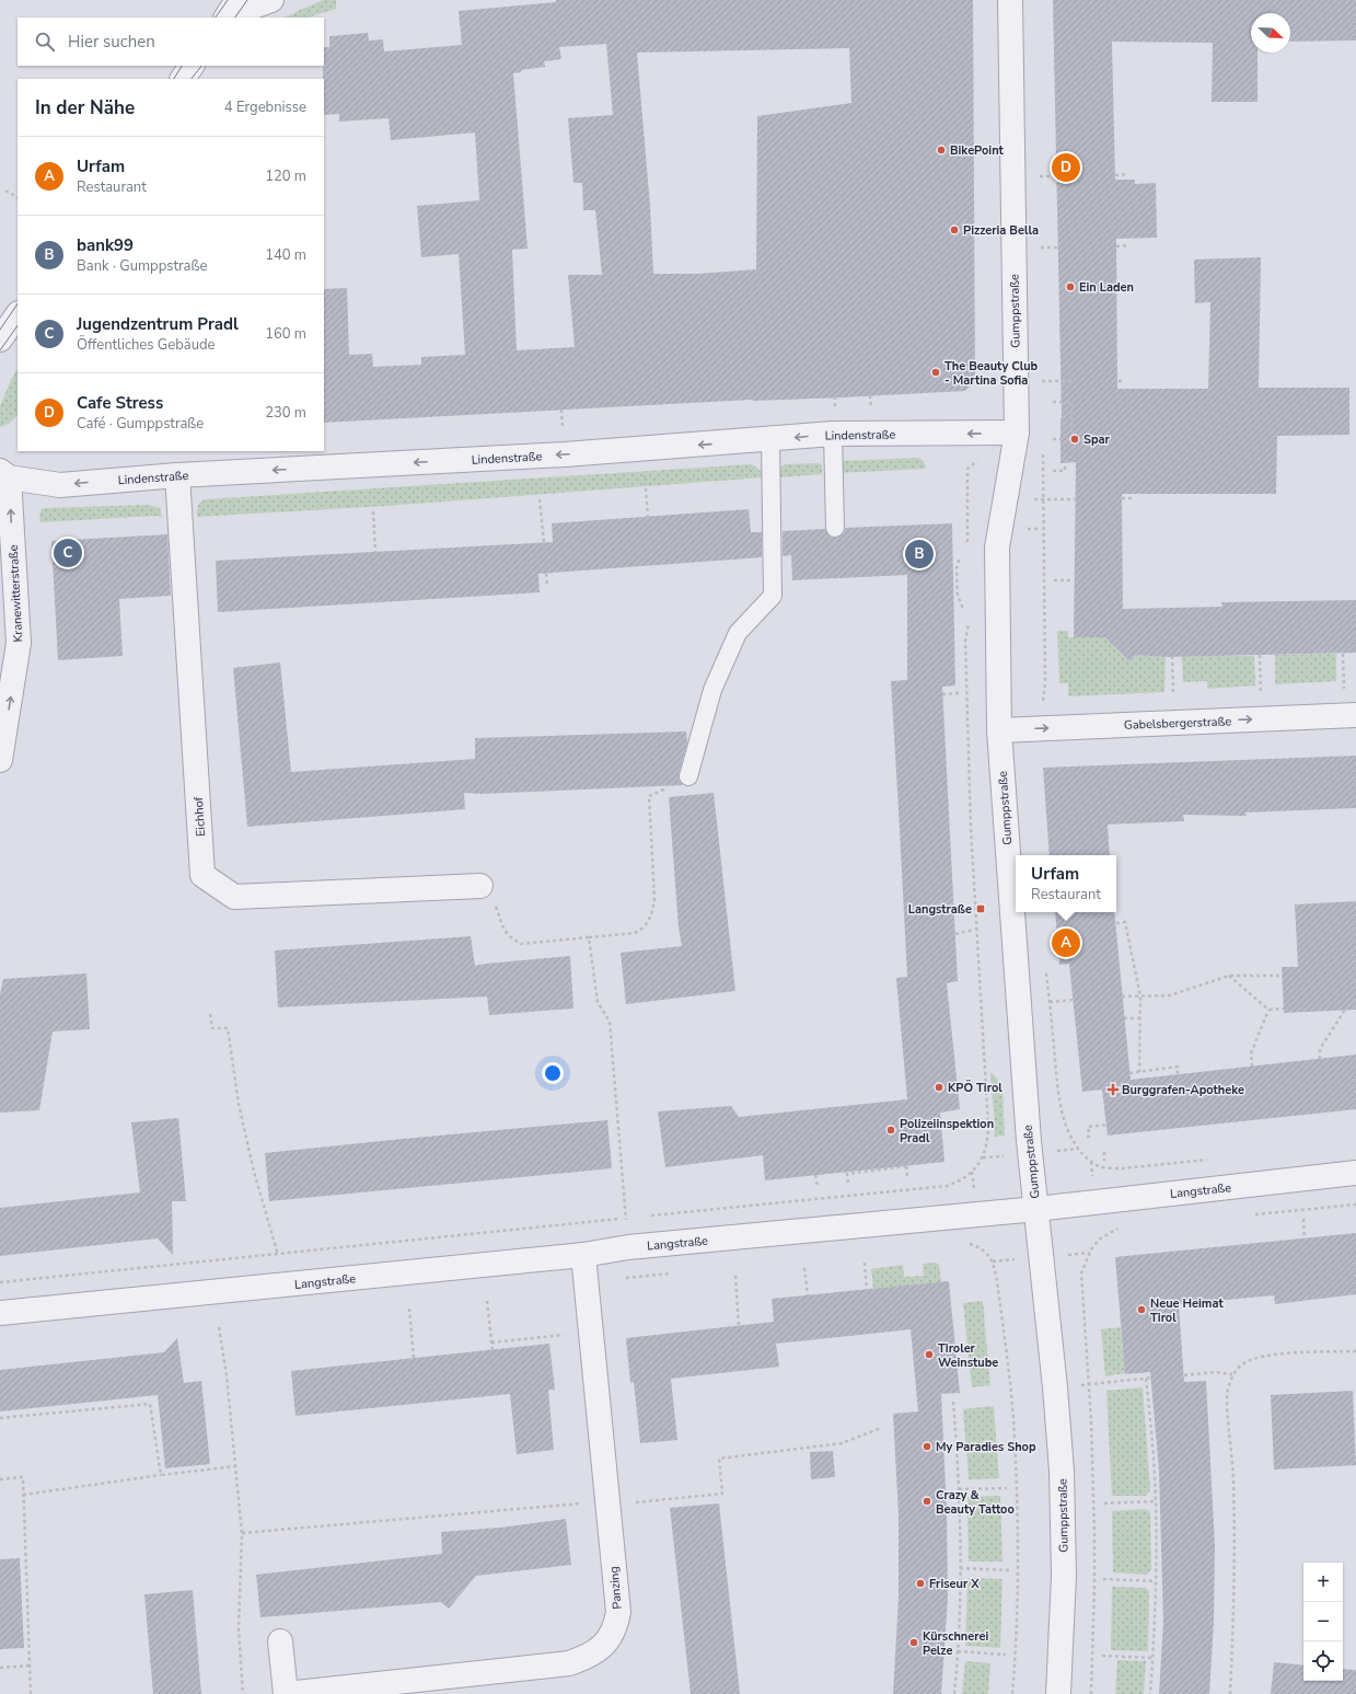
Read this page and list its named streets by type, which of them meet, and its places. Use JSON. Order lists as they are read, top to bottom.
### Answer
{
  "streets": {
    "street": [
      "Gumppstraße",
      "Lindenstraße",
      "Kranewitterstraße",
      "Gabelsbergerstraße",
      "Eichhof",
      "Langstraße",
      "Panzing"
    ]
  },
  "crossings": [
    ["Gumppstraße", "Lindenstraße"],
    ["Gumppstraße", "Gabelsbergerstraße"],
    ["Gumppstraße", "Langstraße"],
    ["Lindenstraße", "Kranewitterstraße"],
    ["Lindenstraße", "Eichhof"],
    ["Langstraße", "Panzing"]
  ],
  "one_way": ["Lindenstraße", "Kranewitterstraße", "Gabelsbergerstraße"],
  "places": {
    "other": [
      "BikePoint",
      "Pizzeria Bella",
      "Ein Laden",
      "The Beauty Club - Martina Sofia",
      "Spar",
      "KPÖ Tirol",
      "Polizeiinspektion Pradl",
      "Neue Heimat Tirol",
      "Tiroler Weinstube",
      "My Paradies Shop",
      "Crazy & Beauty Tattoo",
      "Friseur X",
      "Kürschnerei Pelze"
    ],
    "transit": ["Langstraße"],
    "health": ["Burggrafen-Apotheke"]
  },
  "north": "bottom right",
  "page": {
    "search": "Hier suchen",
    "heading": ["In der Nähe", "4 Ergebnisse"],
    "list": [
      {
        "mark": "A",
        "name": "Urfam",
        "note": "Restaurant",
        "value": "120 m"
      },
      {
        "mark": "B",
        "name": "bank99",
        "note": "Bank · Gumppstraße",
        "value": "140 m"
      },
      {
        "mark": "C",
        "name": "Jugendzentrum Pradl",
        "note": "Öffentliches Gebäude",
        "value": "160 m"
      },
      {
        "mark": "D",
        "name": "Cafe Stress",
        "note": "Café · Gumppstraße",
        "value": "230 m"
      }
    ],
    "pins": [
      "D",
      "C",
      "B",
      "A"
    ],
    "popup": ["Urfam", "Restaurant"],
    "map_buttons": ["+", "−"]
  }
}
